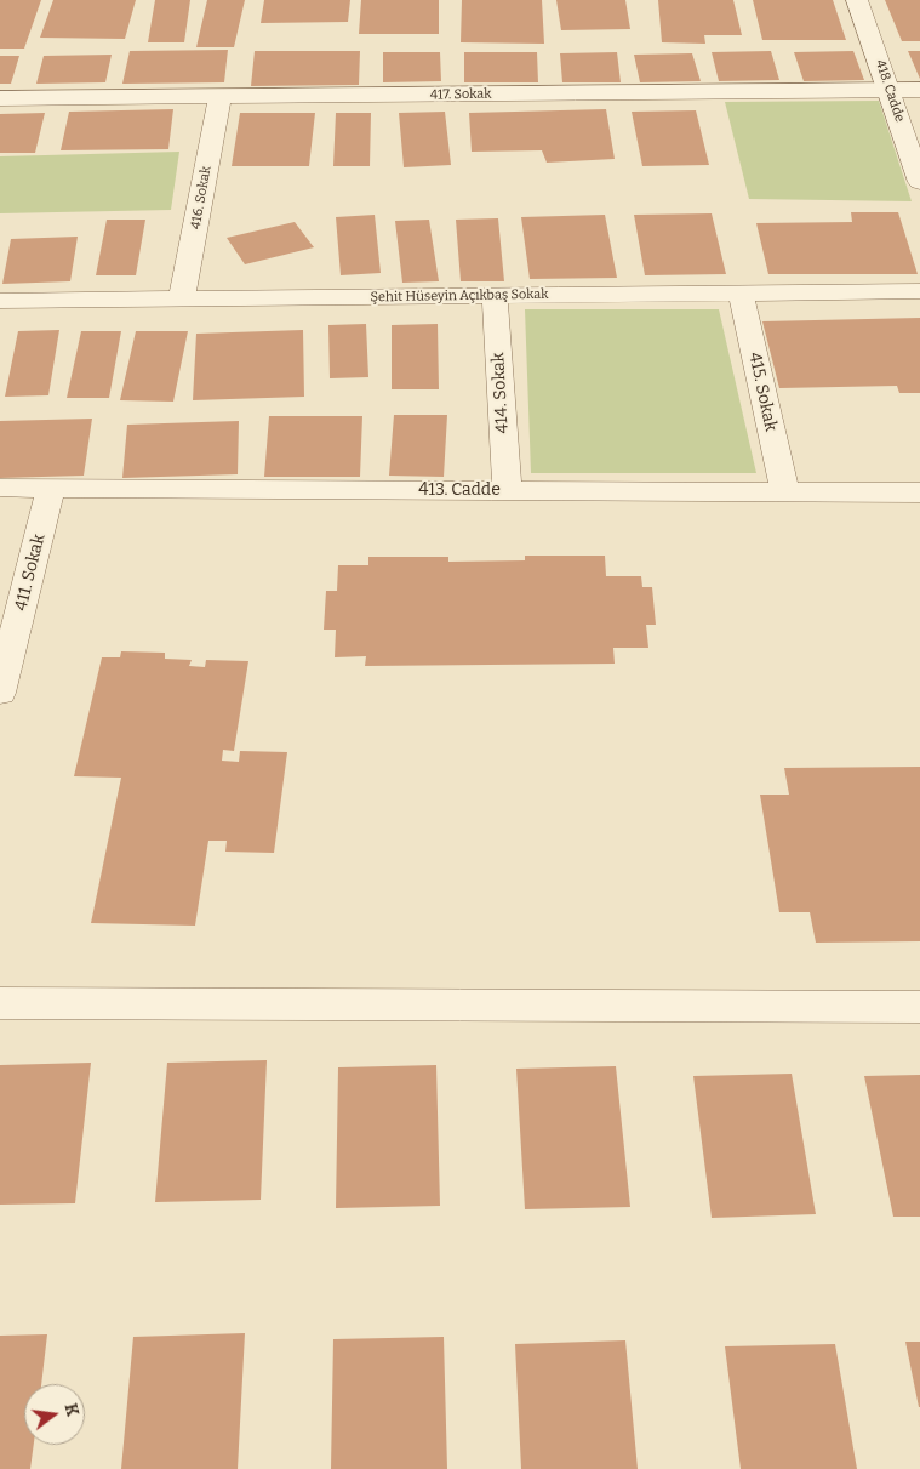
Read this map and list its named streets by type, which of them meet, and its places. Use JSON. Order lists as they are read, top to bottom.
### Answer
{
  "streets": {
    "street": [
      "418. Cadde",
      "417. Sokak",
      "416. Sokak",
      "Şehit Hüseyin Açıkbaş Sokak",
      "415. Sokak",
      "414. Sokak",
      "413. Cadde",
      "411. Sokak"
    ]
  },
  "crossings": [
    ["418. Cadde", "417. Sokak"],
    ["417. Sokak", "416. Sokak"],
    ["416. Sokak", "Şehit Hüseyin Açıkbaş Sokak"],
    ["Şehit Hüseyin Açıkbaş Sokak", "415. Sokak"],
    ["Şehit Hüseyin Açıkbaş Sokak", "414. Sokak"],
    ["415. Sokak", "413. Cadde"],
    ["414. Sokak", "413. Cadde"],
    ["413. Cadde", "411. Sokak"]
  ],
  "north": "right"
}
